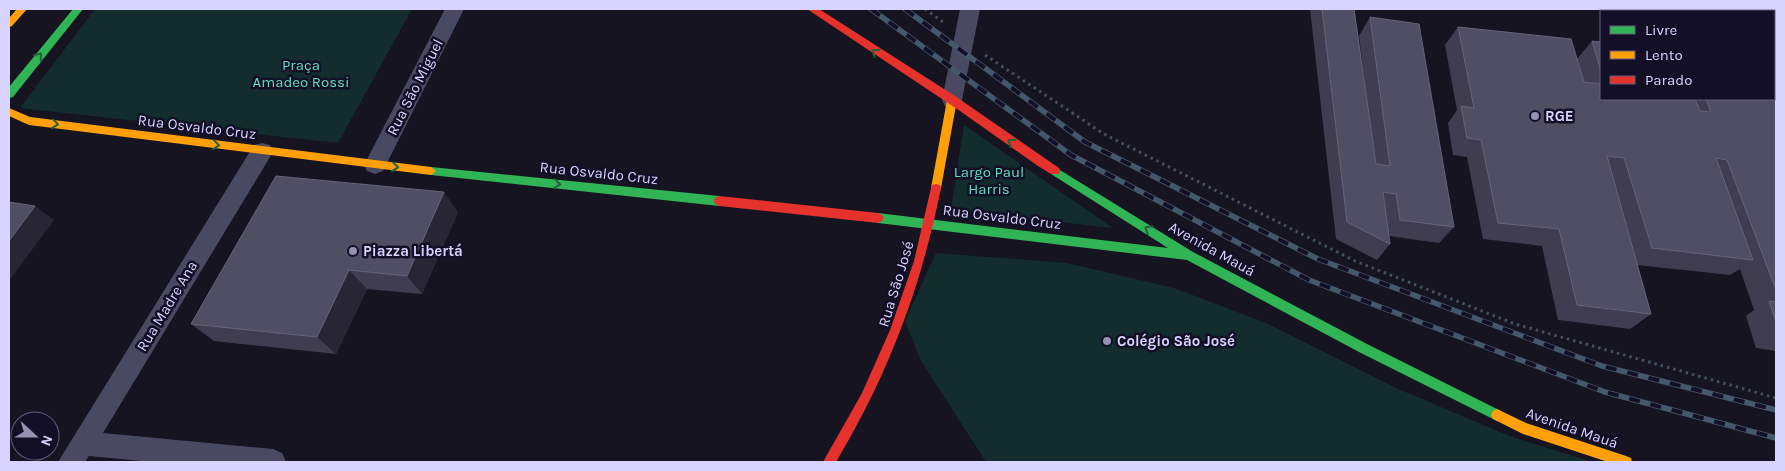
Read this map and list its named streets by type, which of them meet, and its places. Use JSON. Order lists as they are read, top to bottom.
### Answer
{
  "streets": {
    "main road": ["Rua Osvaldo Cruz", "Avenida Mauá", "Rua São José"],
    "street": ["Rua São Miguel", "Rua Madre Ana"]
  },
  "crossings": [
    ["Rua São Miguel", "Rua Osvaldo Cruz"],
    ["Rua Osvaldo Cruz", "Avenida Mauá"],
    ["Rua Osvaldo Cruz", "Rua São José"],
    ["Rua Osvaldo Cruz", "Rua Madre Ana"],
    ["Avenida Mauá", "Rua São José"]
  ],
  "one_way": ["Rua Osvaldo Cruz", "Avenida Mauá"],
  "parks": ["Praça Amadeo Rossi", "Largo Paul Harris"],
  "places": ["RGE", "Piazza Libertá", "Colégio São José"],
  "legend": ["Livre", "Lento", "Parado"],
  "north": "right"
}
